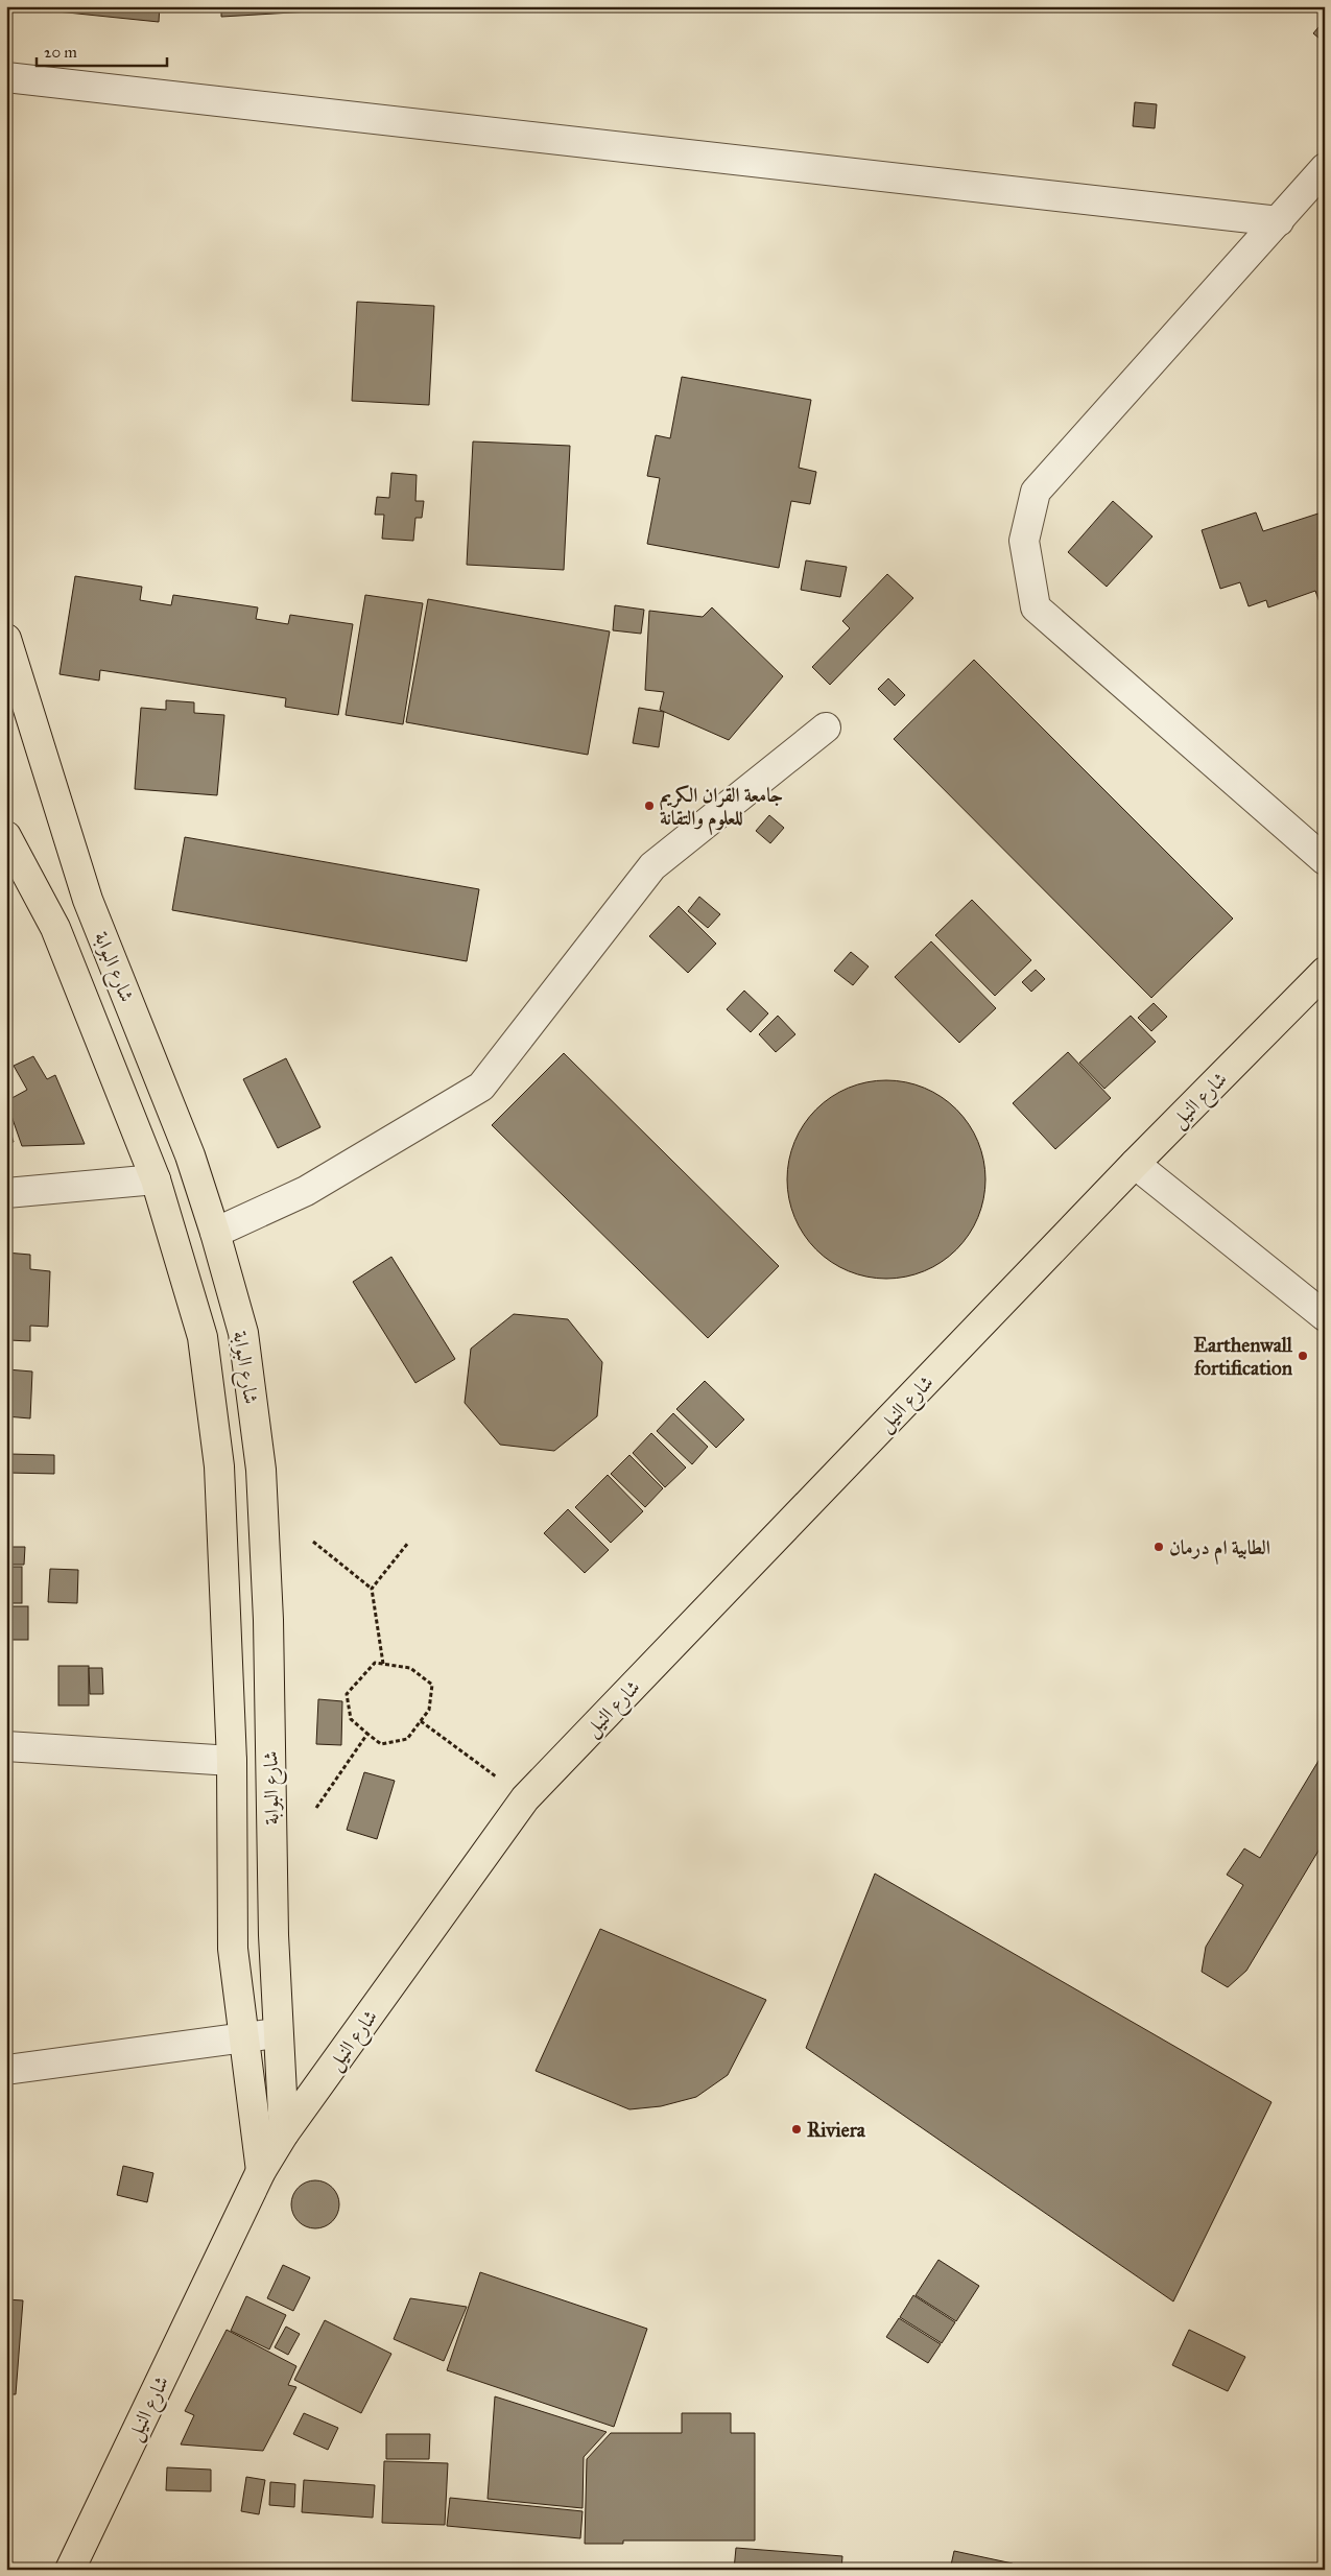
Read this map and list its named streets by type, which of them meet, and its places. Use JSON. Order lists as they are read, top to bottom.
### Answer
{
  "streets": {
    "main road": ["شارع البوابة", "شارع النيل"]
  },
  "crossings": [
    ["شارع البوابة", "شارع النيل"]
  ],
  "places": [
    "جامعة القران الكريم للعلوم والتقانة",
    "Earthenwall fortification",
    "الطابية ام درمان",
    "Riviera"
  ],
  "scale_bar": "20 m"
}
